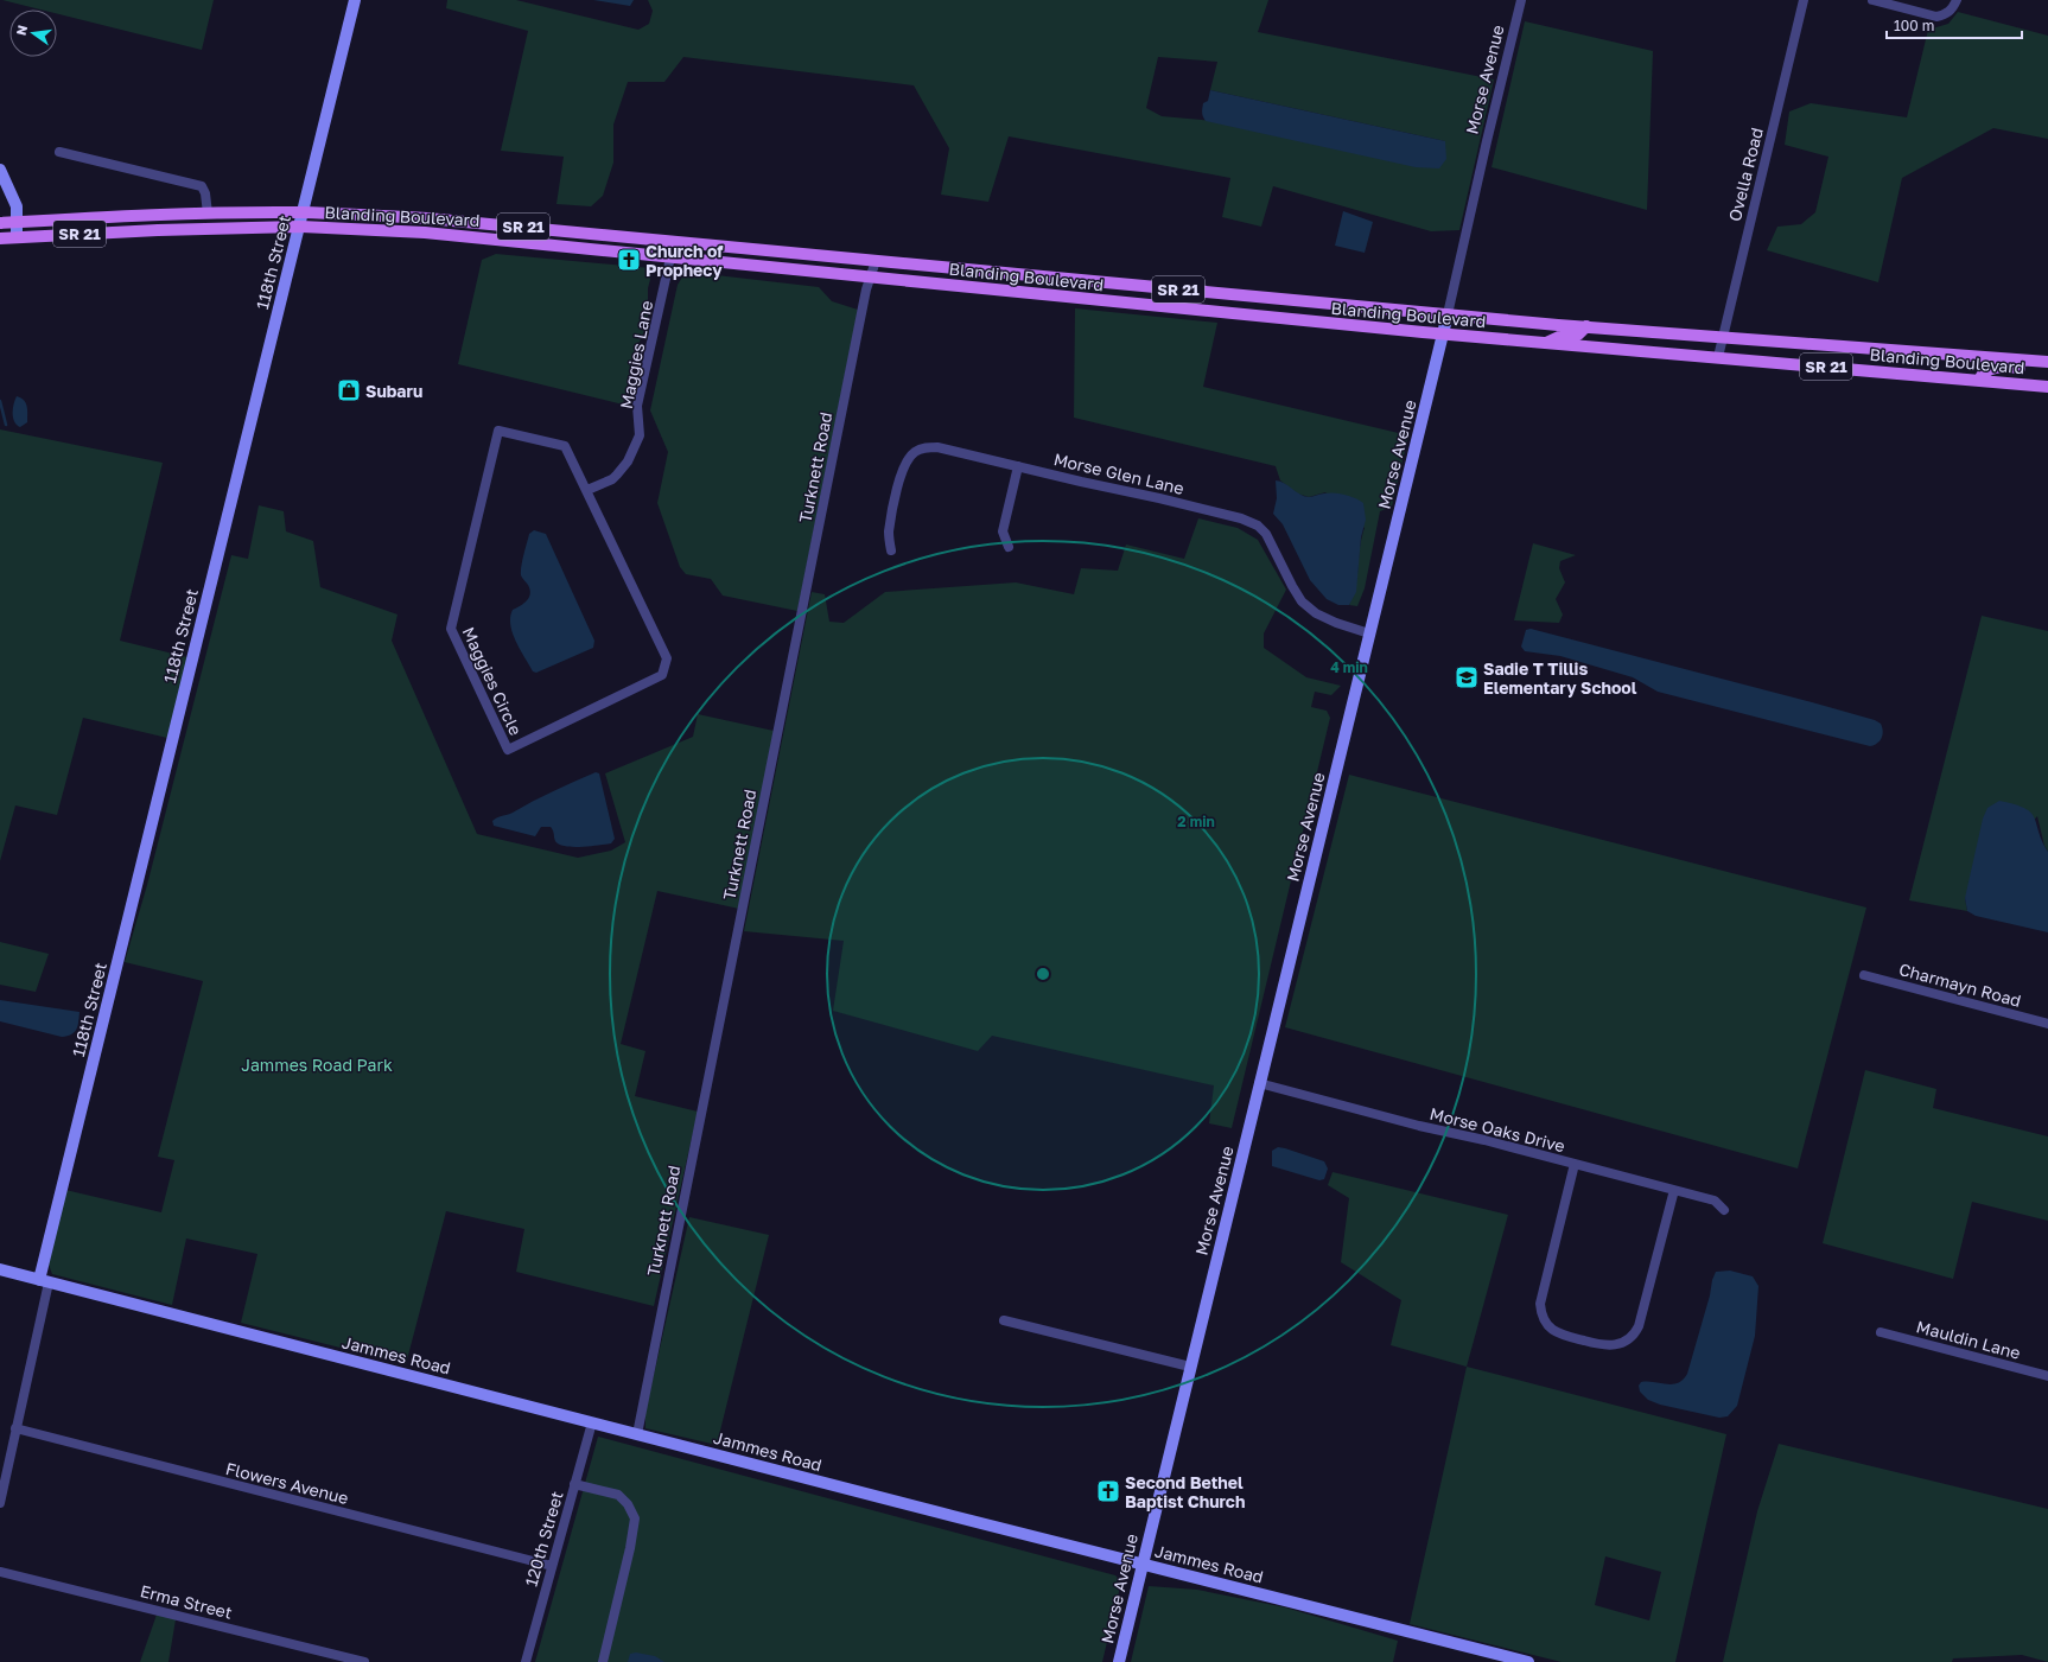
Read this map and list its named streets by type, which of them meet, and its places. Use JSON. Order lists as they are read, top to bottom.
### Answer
{
  "streets": {
    "main road": ["Blanding Boulevard", "SR 21"],
    "street": [
      "Morse Avenue",
      "Ovella Road",
      "118th Street",
      "Maggies Lane",
      "Turknett Road",
      "Morse Glen Lane",
      "Maggies Circle",
      "Charmayn Road",
      "Morse Oaks Drive",
      "Mauldin Lane",
      "Jammes Road",
      "Flowers Avenue",
      "120th Street",
      "Erma Street"
    ]
  },
  "crossings": [
    ["Morse Avenue", "Blanding Boulevard"],
    ["Morse Avenue", "Morse Glen Lane"],
    ["Morse Avenue", "Morse Oaks Drive"],
    ["Morse Avenue", "Jammes Road"],
    ["Ovella Road", "Blanding Boulevard"],
    ["Blanding Boulevard", "118th Street"],
    ["Blanding Boulevard", "Maggies Lane"],
    ["Blanding Boulevard", "Turknett Road"],
    ["118th Street", "Jammes Road"],
    ["118th Street", "Flowers Avenue"],
    ["Maggies Lane", "Maggies Circle"],
    ["Turknett Road", "Jammes Road"],
    ["Jammes Road", "120th Street"],
    ["Flowers Avenue", "120th Street"]
  ],
  "parks": ["Jammes Road Park"],
  "places": {
    "church": ["Church of Prophecy", "Second Bethel Baptist Church"],
    "shop": ["Subaru"],
    "school or university": ["Sadie T Tillis Elementary School"]
  },
  "scale_bar": "100 m",
  "north": "left",
  "rings": ["4 min", "2 min"]
}
